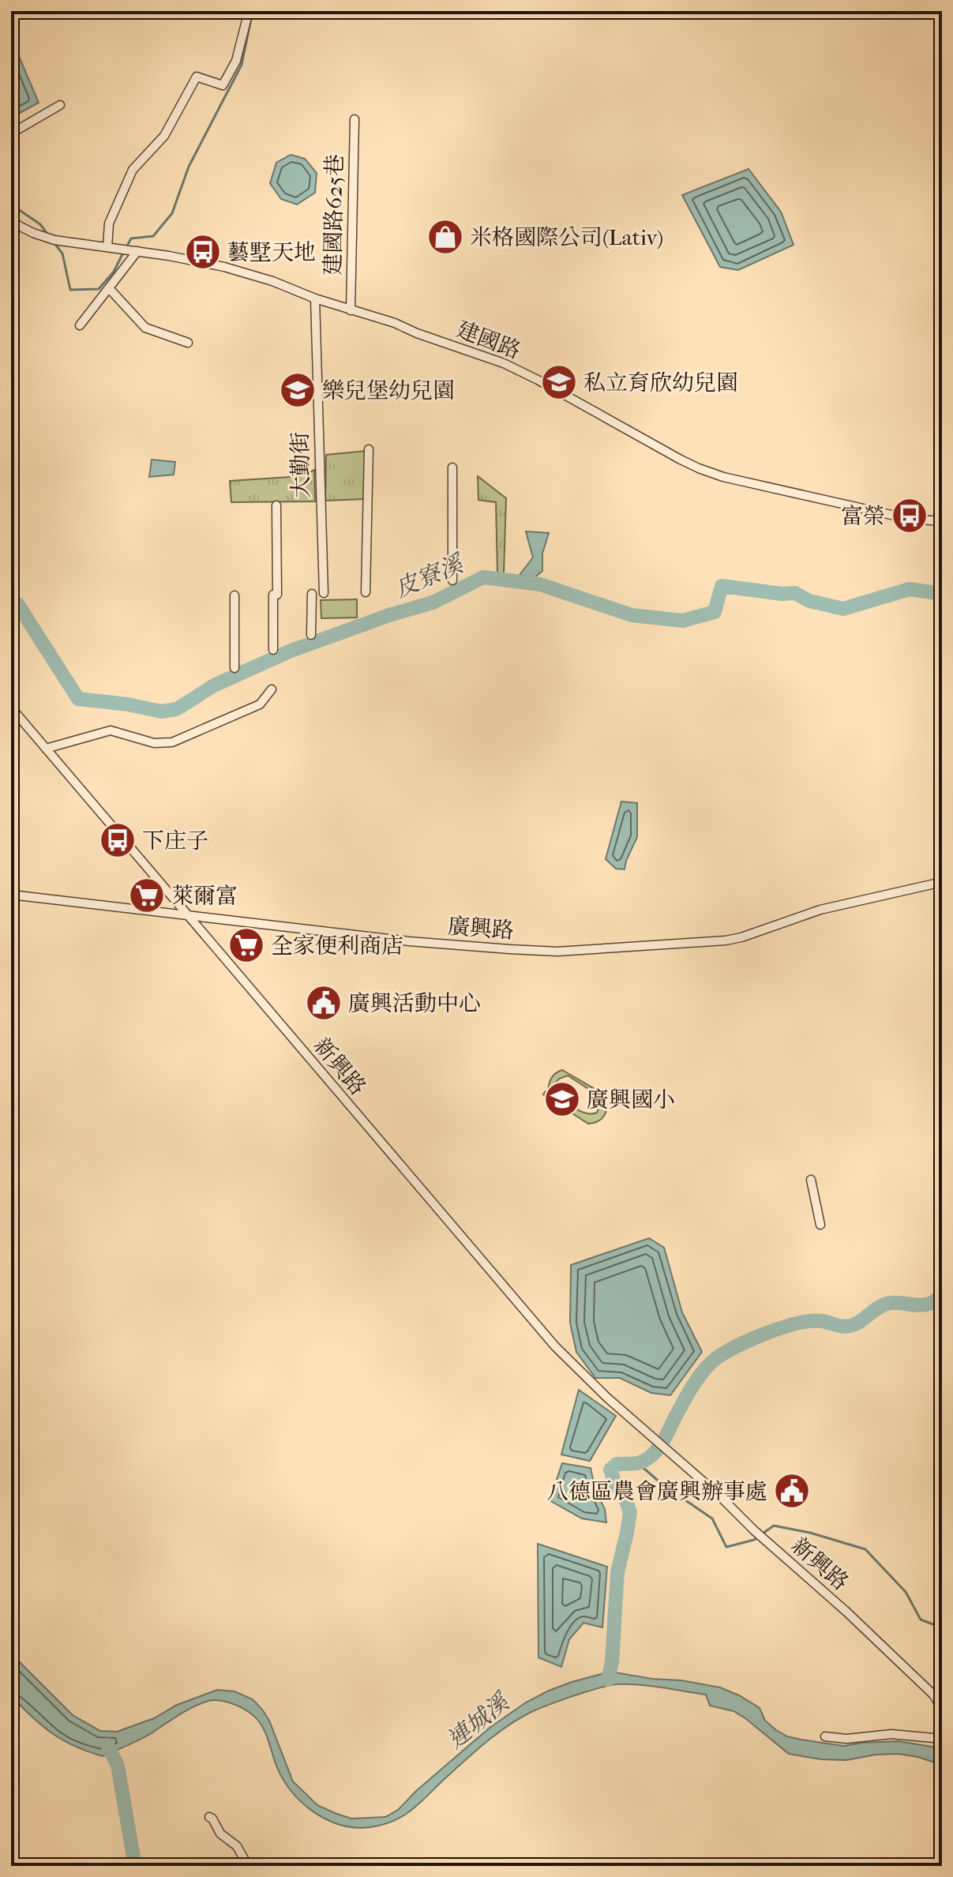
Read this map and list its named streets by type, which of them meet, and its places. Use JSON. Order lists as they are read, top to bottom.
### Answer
{
  "streets": {
    "street": [
      "建國路625巷",
      "建國路",
      "大勤街",
      "廣興路",
      "新興路"
    ]
  },
  "crossings": [
    ["建國路625巷", "建國路"],
    ["建國路", "大勤街"],
    ["廣興路", "新興路"]
  ],
  "water": ["皮寮溪", "連城溪"],
  "places": {
    "shop": ["米格國際公司(Lativ)"],
    "bus stop": ["藝墅天地", "富榮", "下庄子"],
    "school or university": ["私立育欣幼兒園", "樂兒堡幼兒園", "廣興國小"],
    "supermarket": ["萊爾富", "全家便利商店"],
    "public building": ["廣興活動中心", "八德區農會廣興辦事處"]
  }
}
